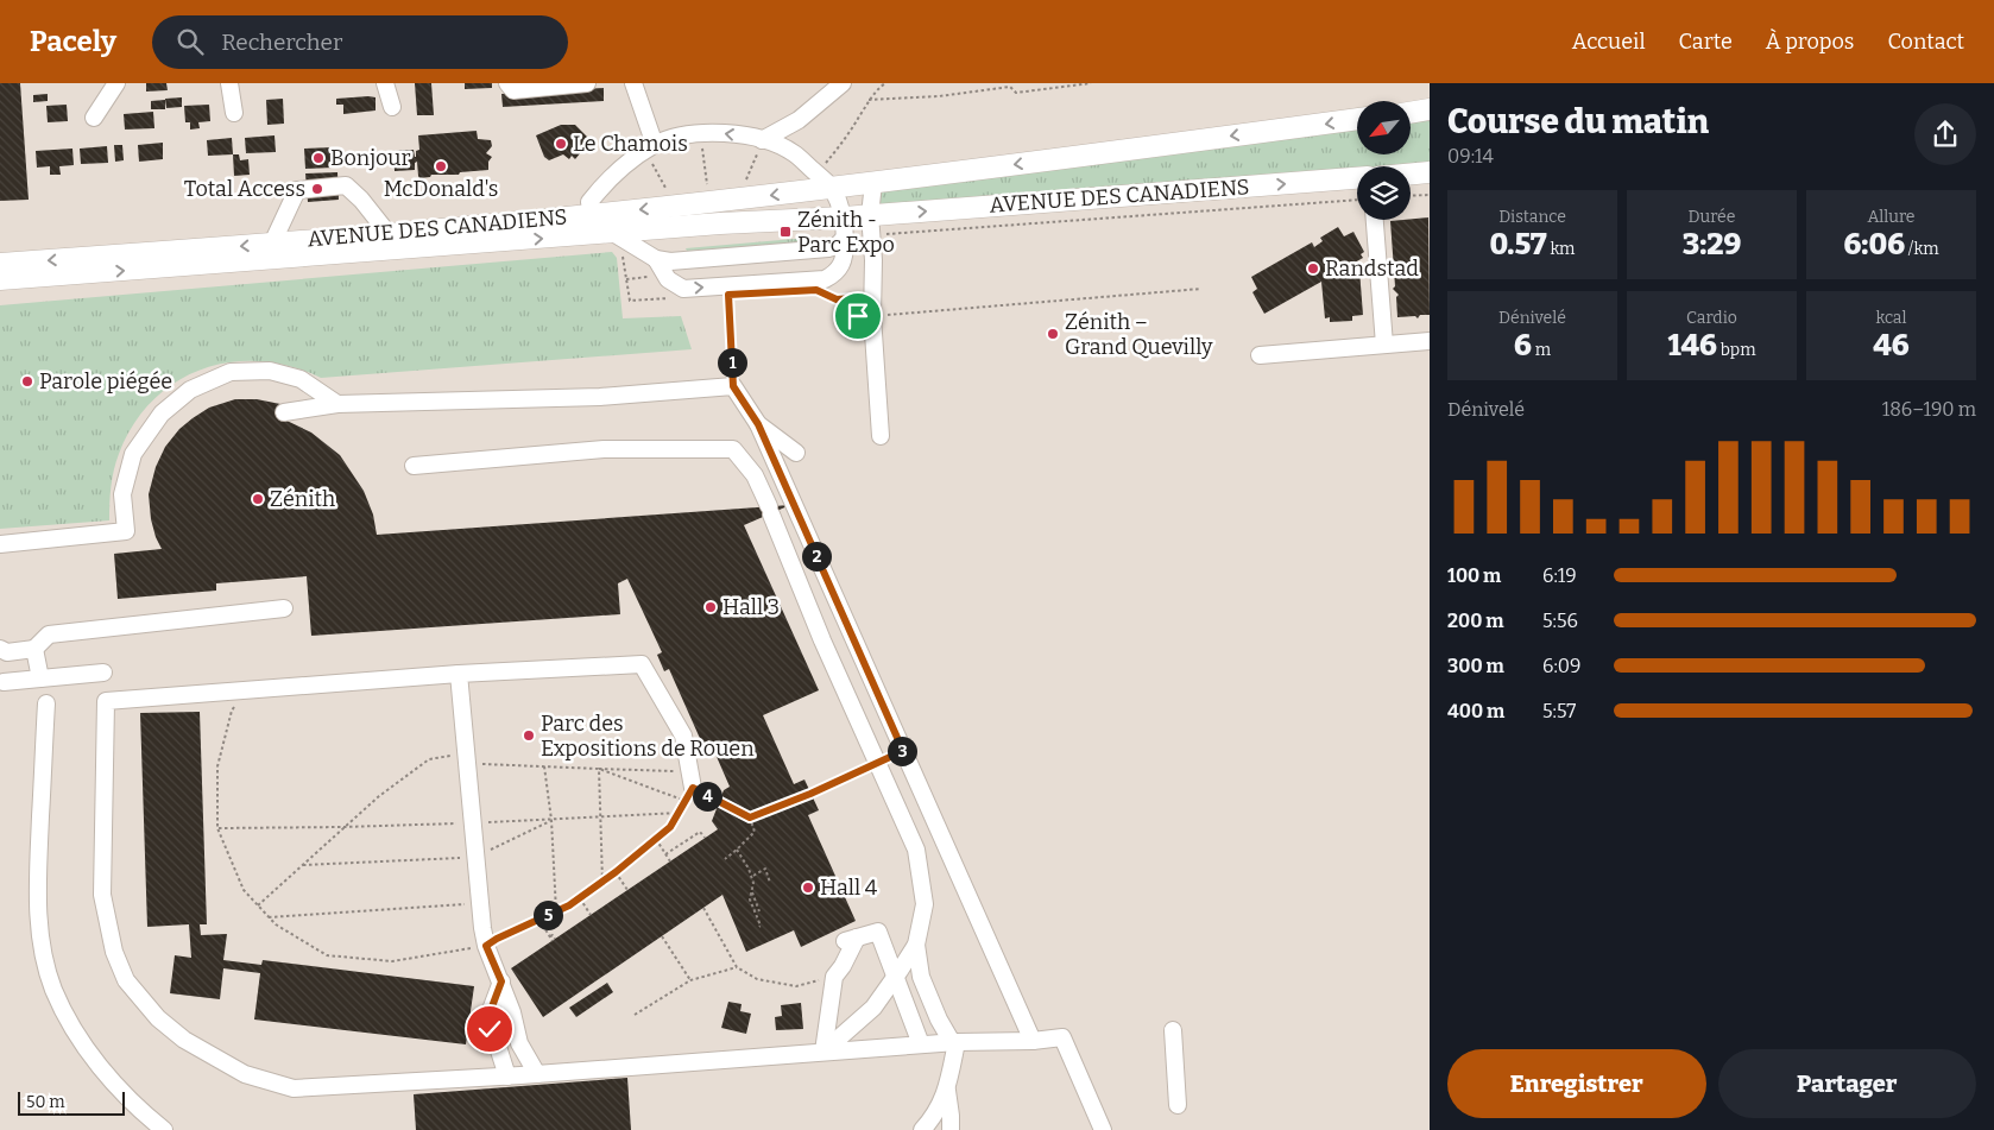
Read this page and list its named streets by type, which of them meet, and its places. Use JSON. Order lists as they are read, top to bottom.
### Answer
{
  "streets": {
    "main road": ["AVENUE DES CANADIENS"]
  },
  "places": {
    "other": [
      "Le Chamois",
      "Bonjour",
      "McDonald's",
      "Total Access",
      "Randstad",
      "Zénith – Grand Quevilly",
      "Parole piégée",
      "Zénith",
      "Hall 3",
      "Parc des Expositions de Rouen",
      "Hall 4"
    ],
    "transit": ["Zénith - Parc Expo"]
  },
  "scale_bar": "50 m",
  "north": "bottom left",
  "page": {
    "header": "Pacely",
    "search": "Rechercher",
    "nav": [
      "Accueil",
      "Carte",
      "À propos",
      "Contact"
    ],
    "heading": ["Course du matin", "09:14"],
    "stats": [
      ["Distance", "0.57 km"],
      ["Durée", "3:29"],
      ["Allure", "6:06 /km"],
      ["Dénivelé", "6 m"],
      ["Cardio", "146 bpm"],
      ["kcal", "46"]
    ],
    "pins": [
      "1",
      "2",
      "3",
      "4",
      "5"
    ],
    "chart": ["Dénivelé", "186–190 m"],
    "list": [
      {
        "name": "100 m",
        "note": "6:19"
      },
      {
        "name": "200 m",
        "note": "5:56"
      },
      {
        "name": "300 m",
        "note": "6:09"
      },
      {
        "name": "400 m",
        "note": "5:57"
      }
    ],
    "buttons": ["Enregistrer", "Partager"],
    "scale": "50 m"
  }
}
